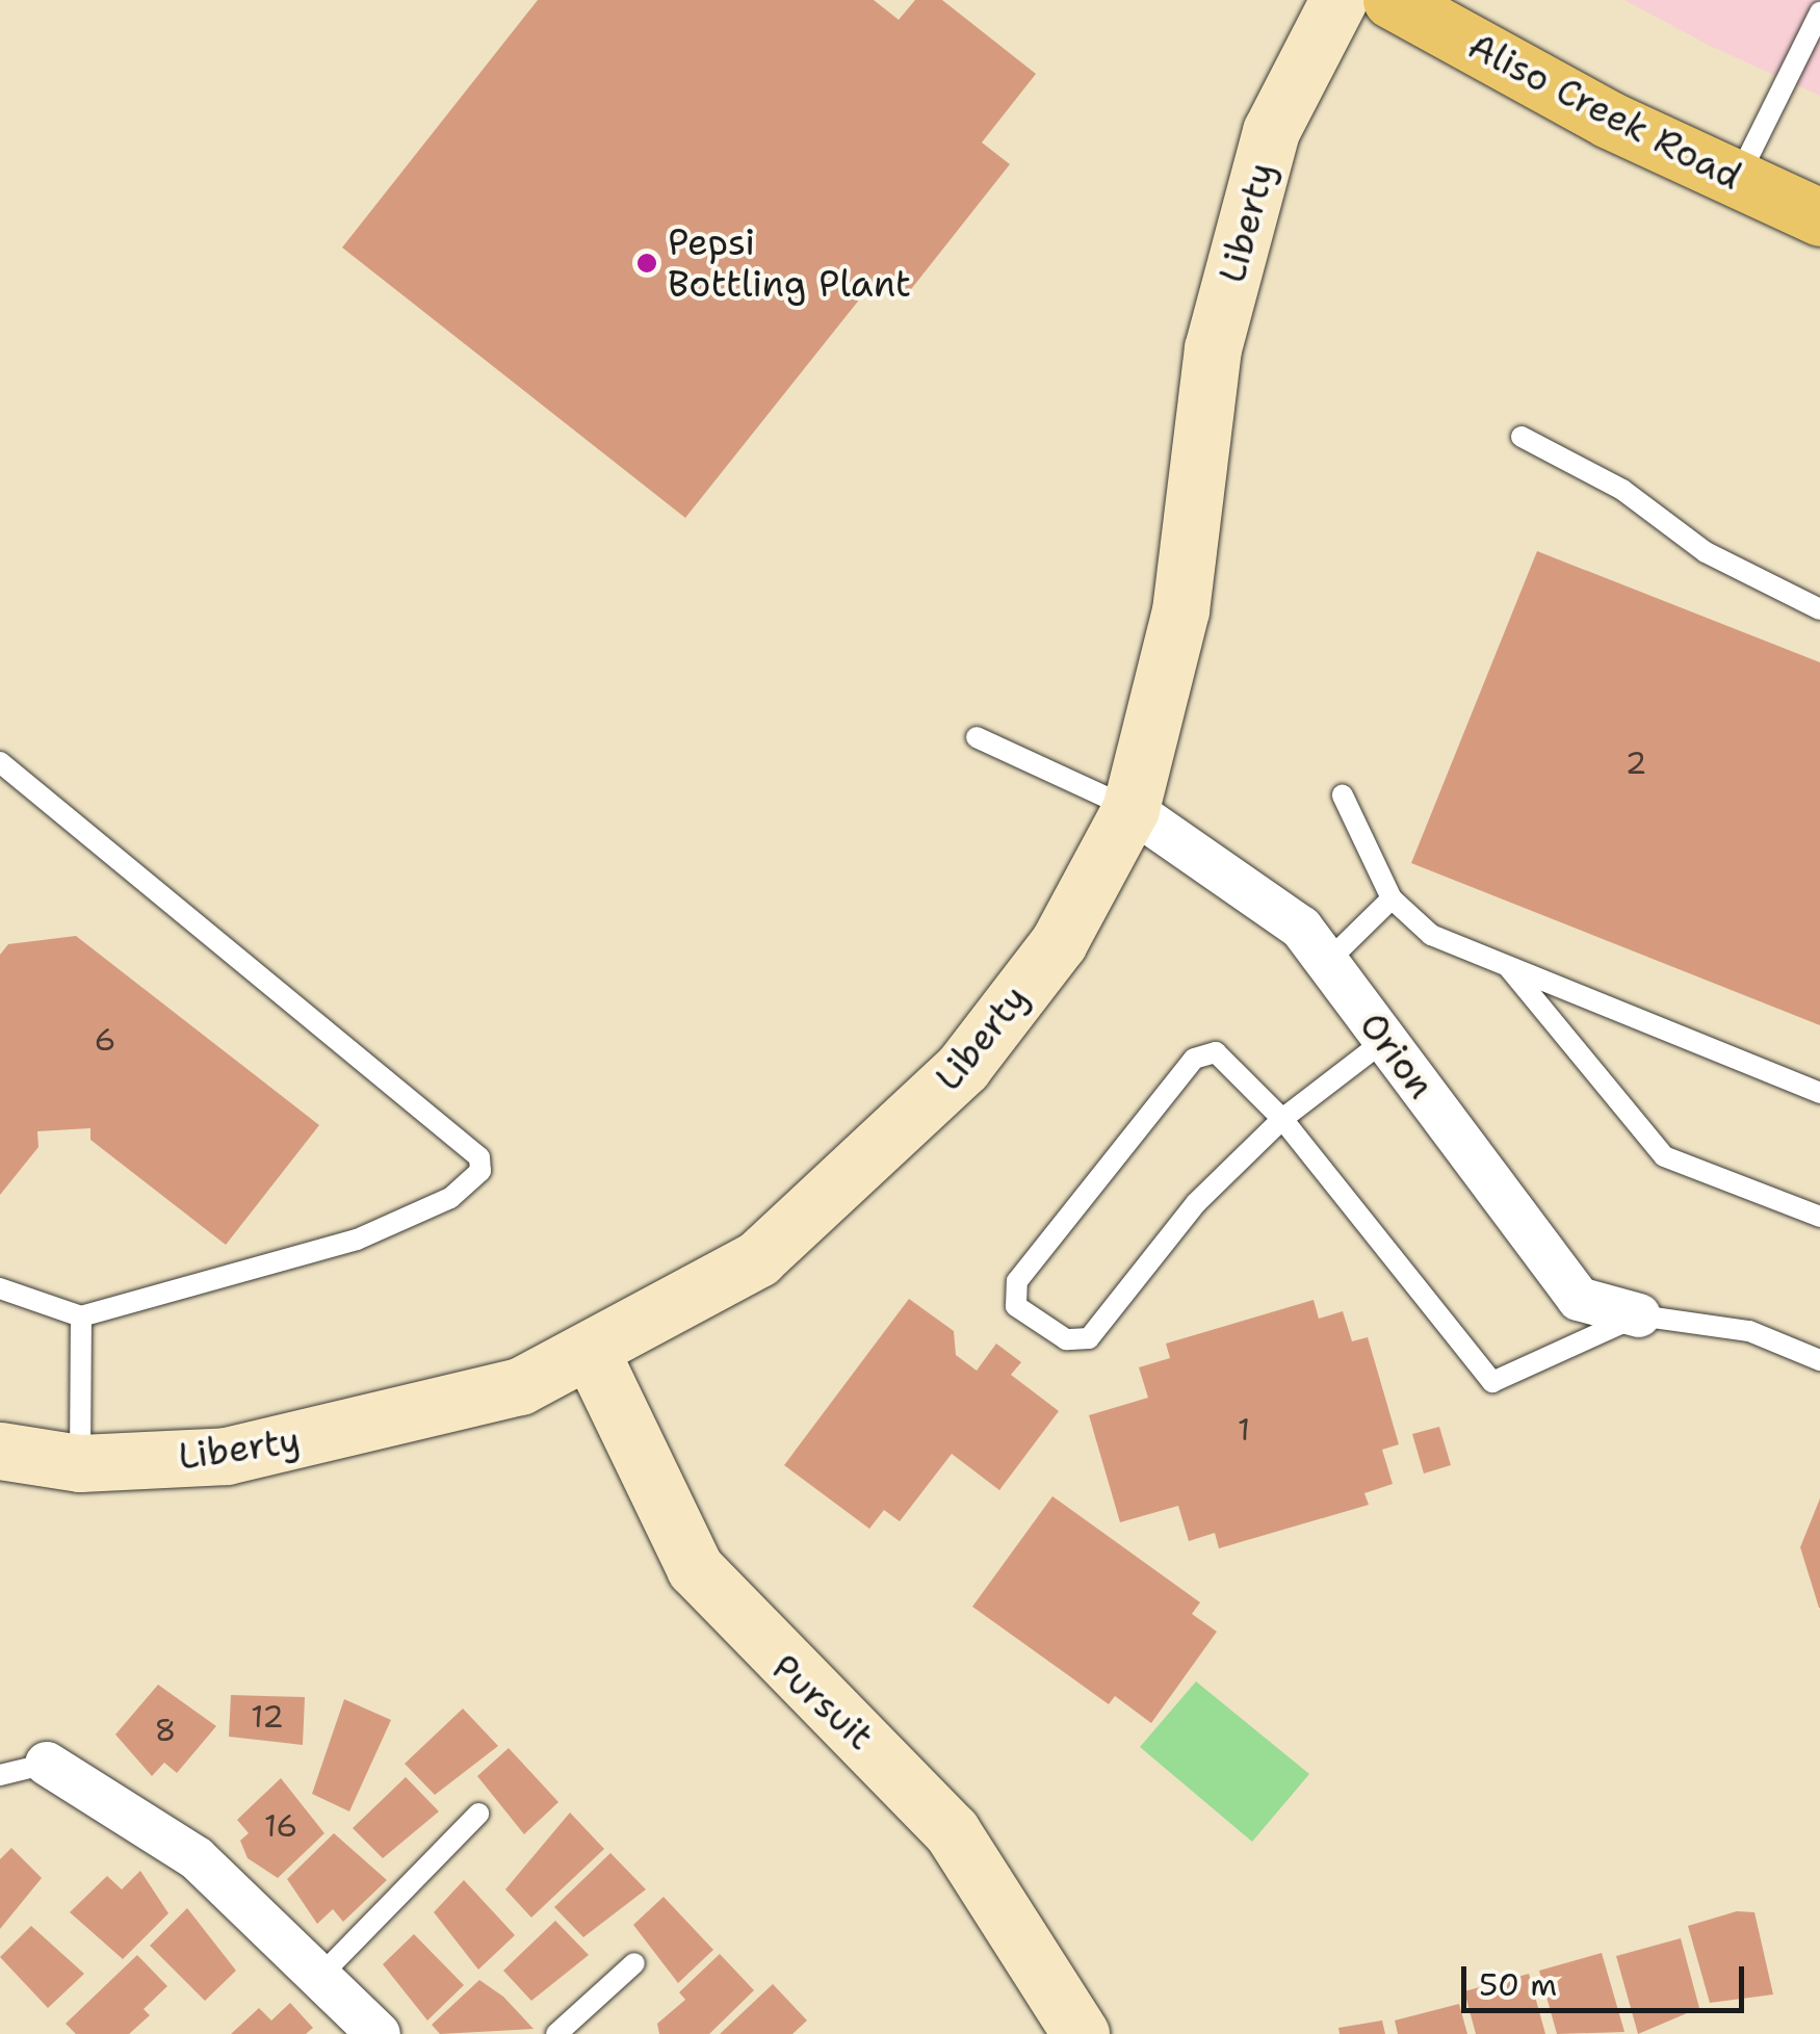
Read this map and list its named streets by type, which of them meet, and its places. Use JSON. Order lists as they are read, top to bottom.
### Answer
{
  "streets": {
    "main road": ["Aliso Creek Road"],
    "street": ["Liberty", "Orion", "Pursuit"]
  },
  "crossings": [
    ["Liberty", "Orion"],
    ["Liberty", "Pursuit"]
  ],
  "places": ["Pepsi Bottling Plant"],
  "house_numbers": [
    "2",
    "6",
    "1",
    "12",
    "8",
    "16"
  ],
  "scale_bar": "50 m"
}
